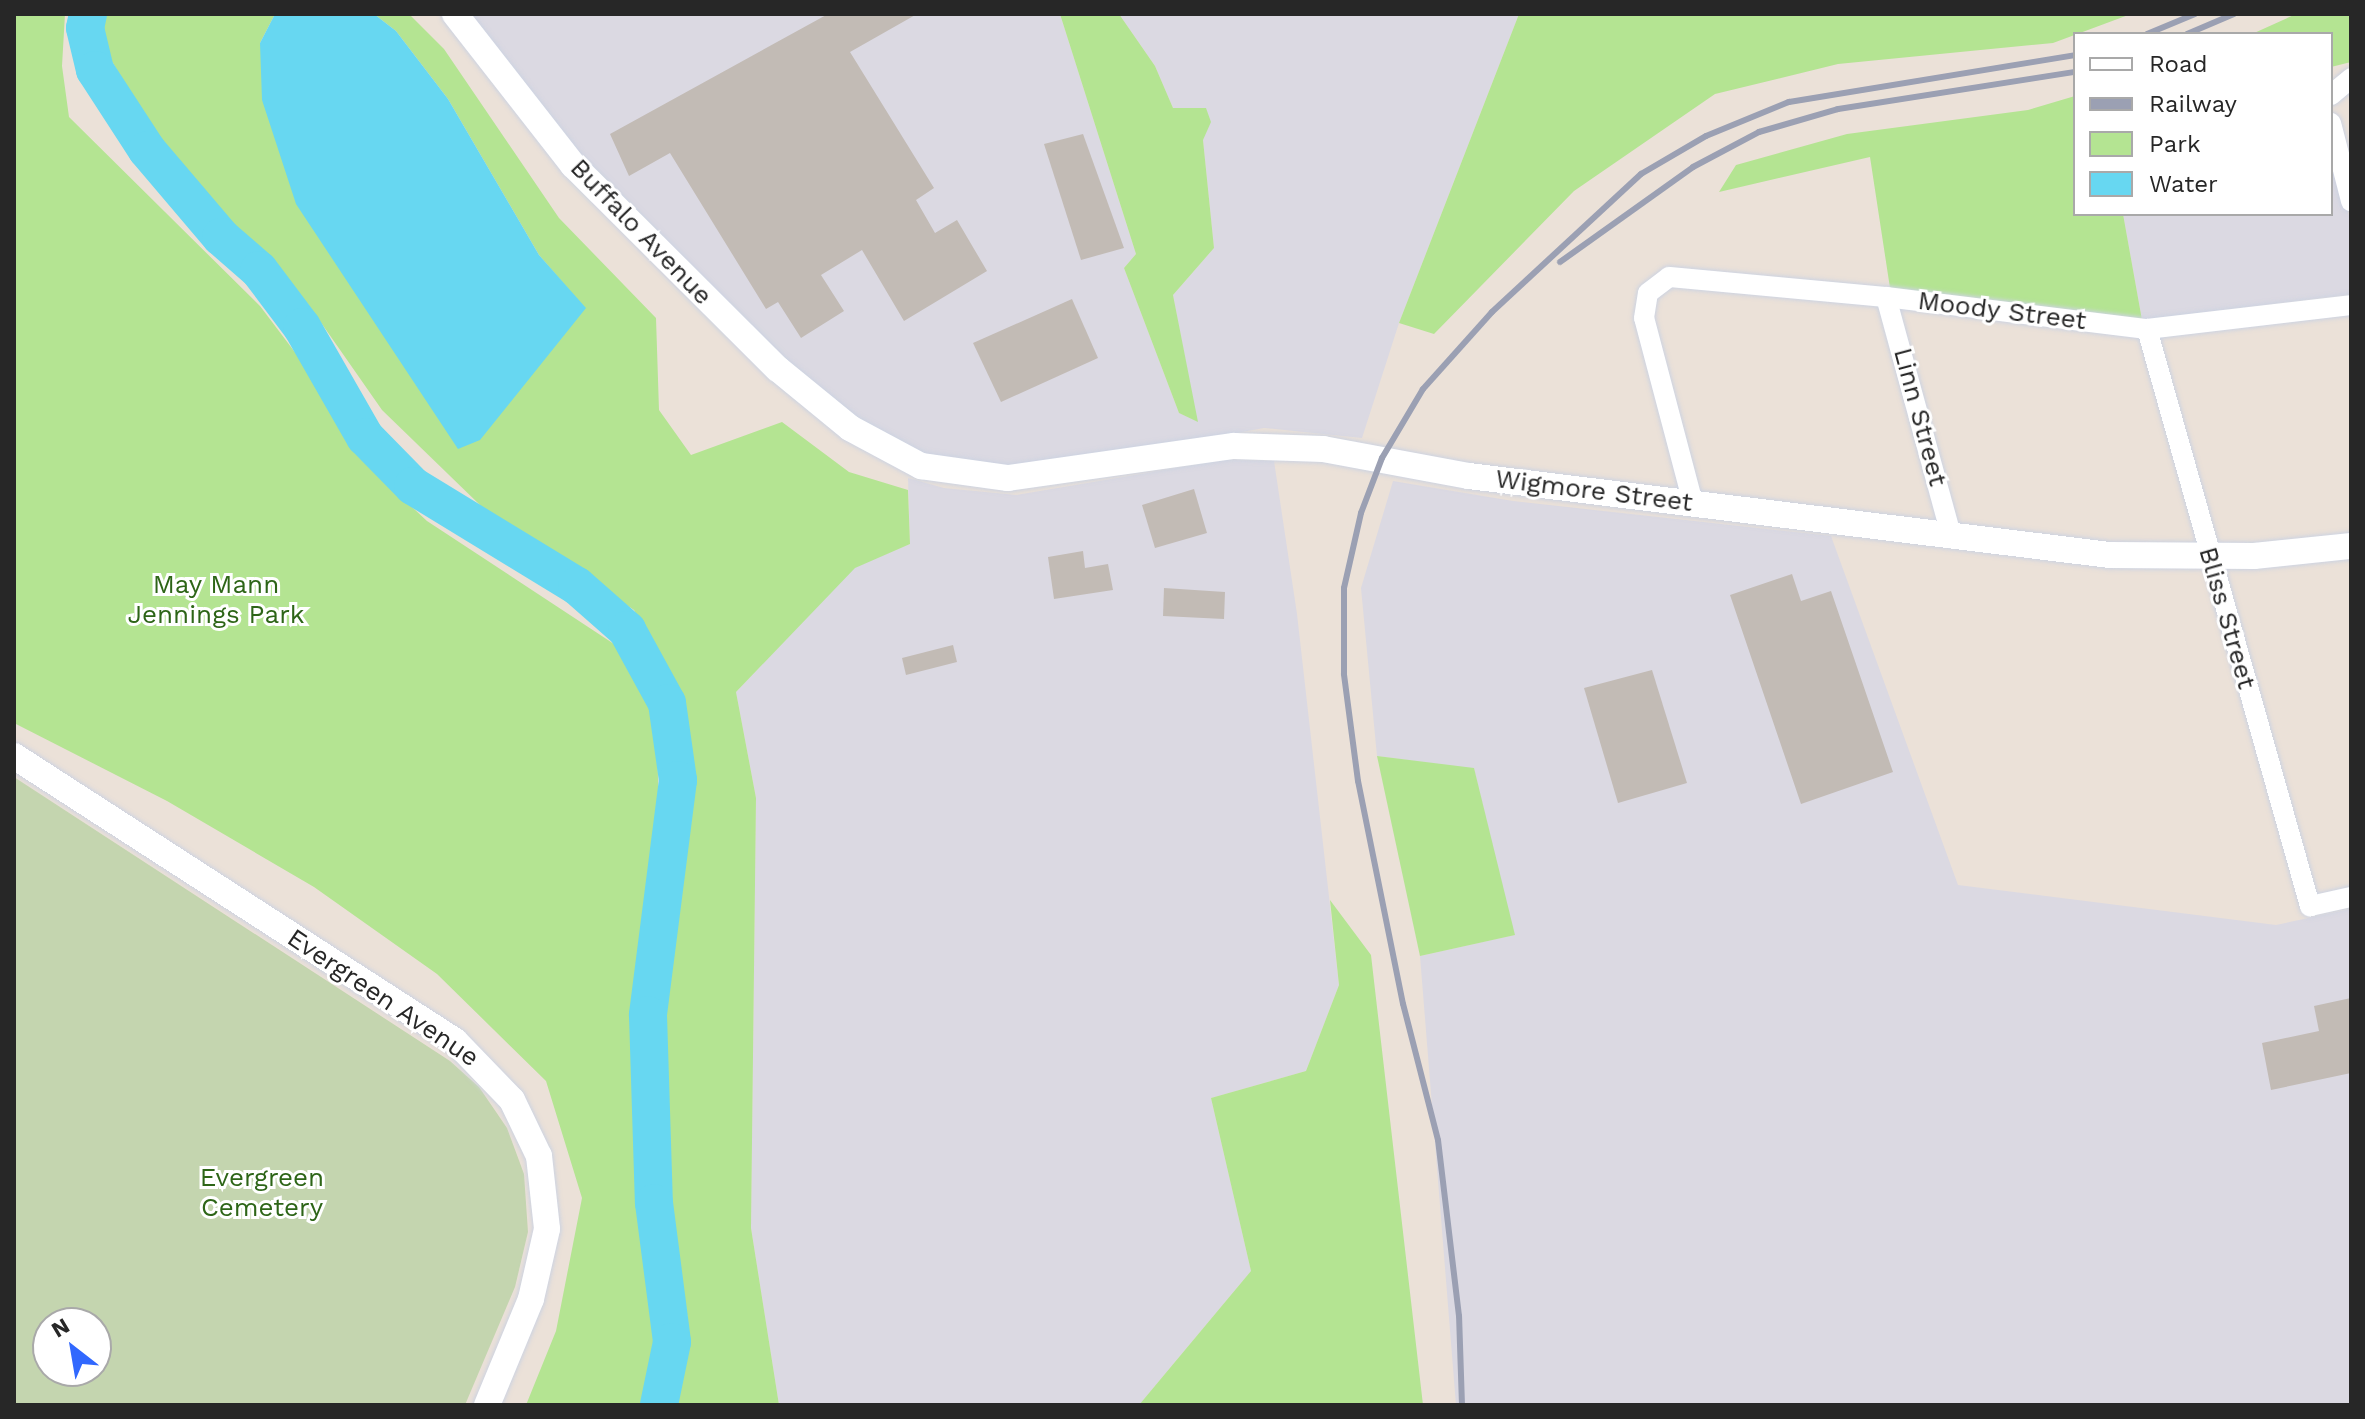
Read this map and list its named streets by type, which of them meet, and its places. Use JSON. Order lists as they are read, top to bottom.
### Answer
{
  "streets": {
    "street": [
      "Buffalo Avenue",
      "Moody Street",
      "Linn Street",
      "Wigmore Street",
      "Bliss Street",
      "Evergreen Avenue"
    ]
  },
  "crossings": [
    ["Buffalo Avenue", "Wigmore Street"],
    ["Moody Street", "Linn Street"],
    ["Moody Street", "Wigmore Street"],
    ["Moody Street", "Bliss Street"],
    ["Linn Street", "Wigmore Street"],
    ["Wigmore Street", "Bliss Street"]
  ],
  "parks": ["May Mann Jennings Park", "Evergreen Cemetery"],
  "legend": [
    "Road",
    "Railway",
    "Park",
    "Water"
  ],
  "north": "top left"
}
